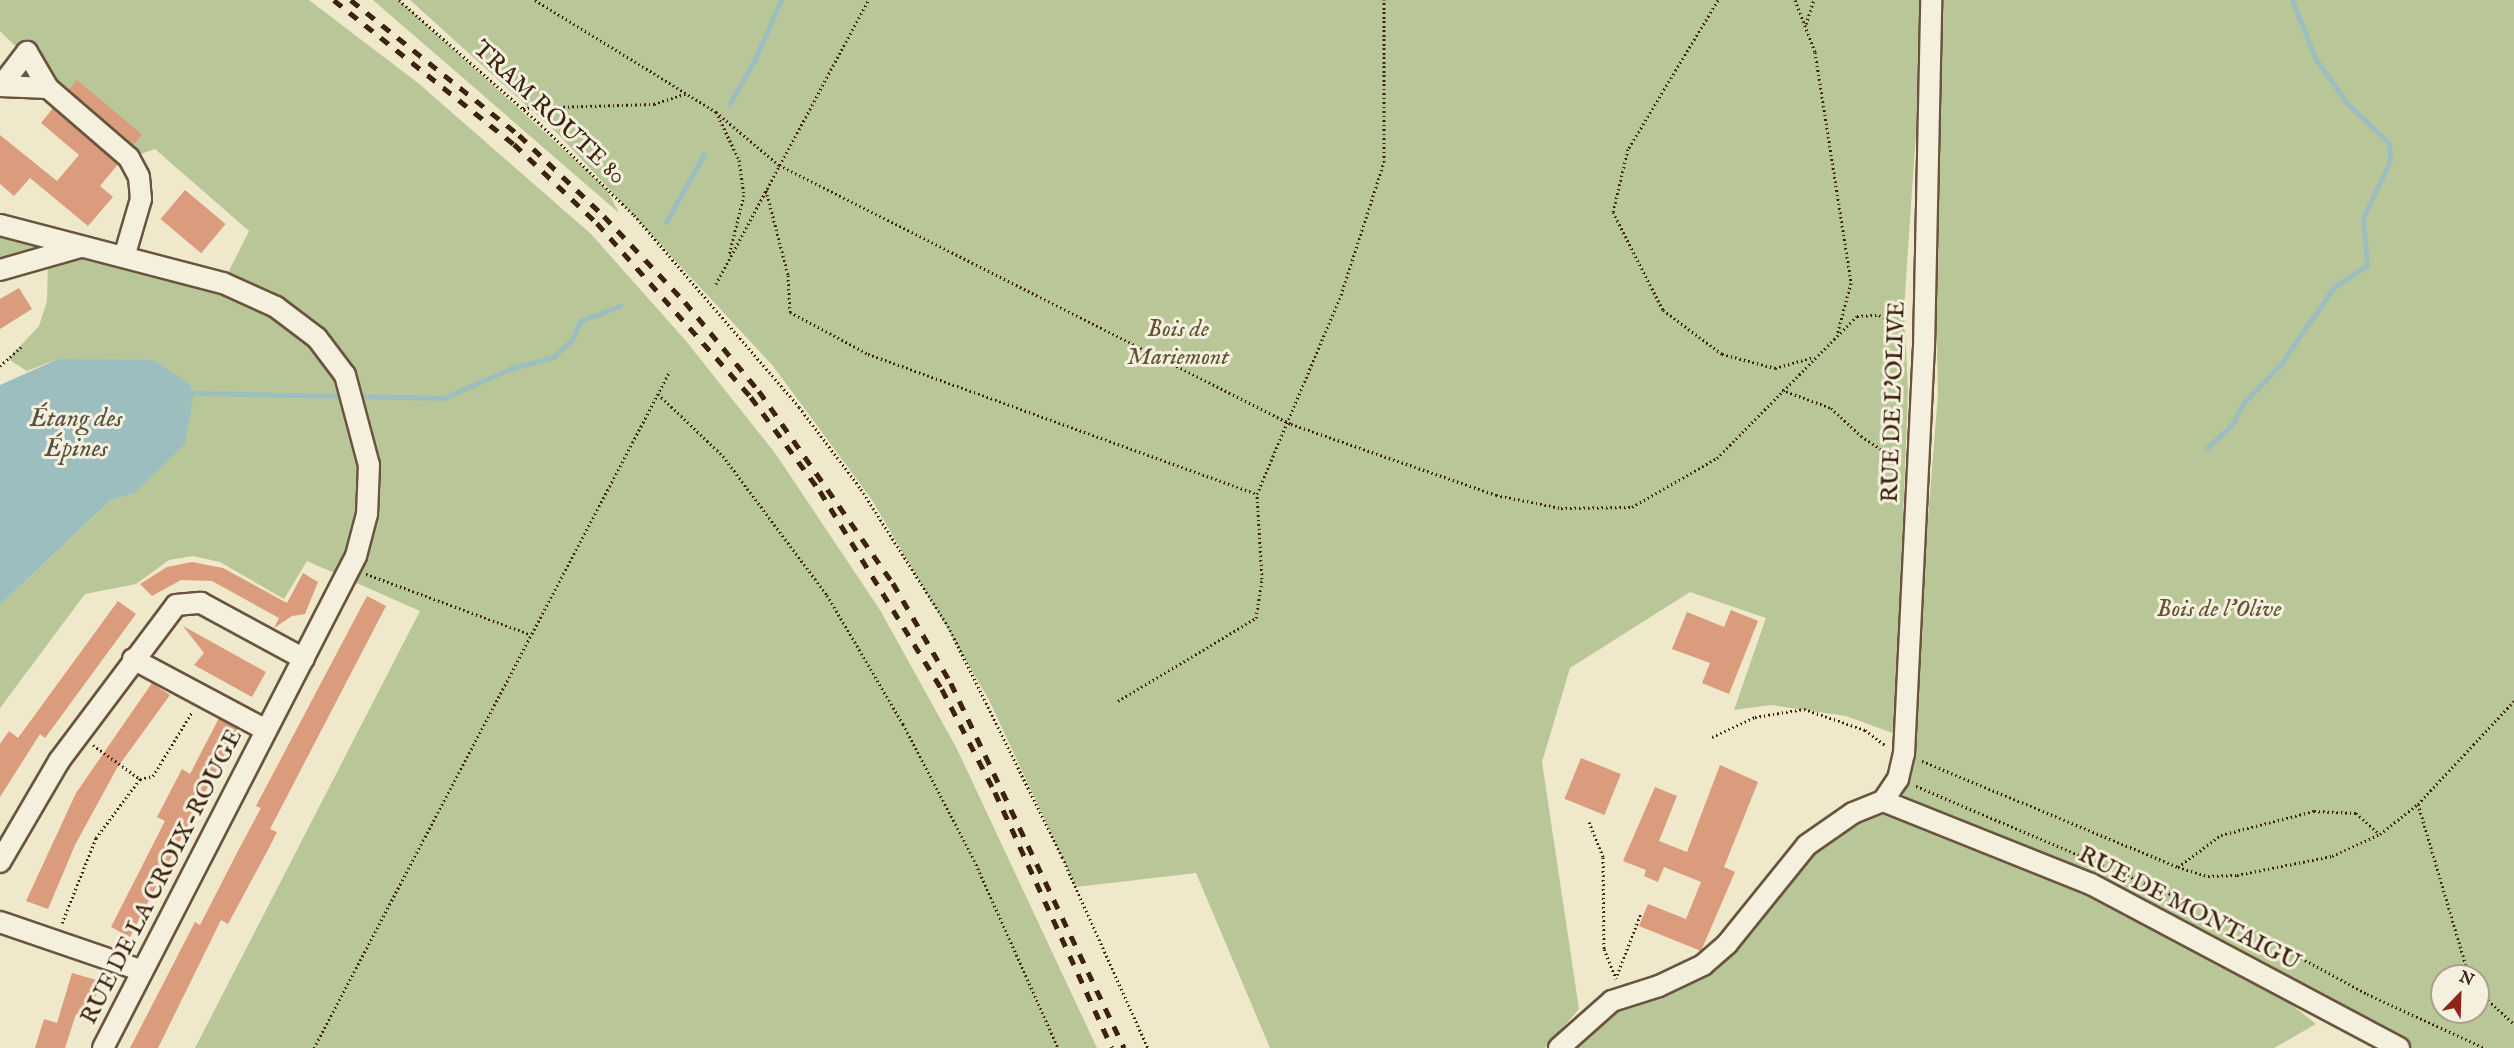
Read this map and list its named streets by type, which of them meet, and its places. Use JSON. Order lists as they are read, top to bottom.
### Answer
{
  "streets": {
    "street": ["RUE DE L'OLIVE", "RUE DE LA CROIX-ROUGE", "RUE DE MONTAIGU"],
    "path": ["TRAM ROUTE 80"]
  },
  "water": ["Étang des Épines"],
  "parks": ["Bois de Mariemont", "Bois de l'Olive"],
  "north": "top right"
}
